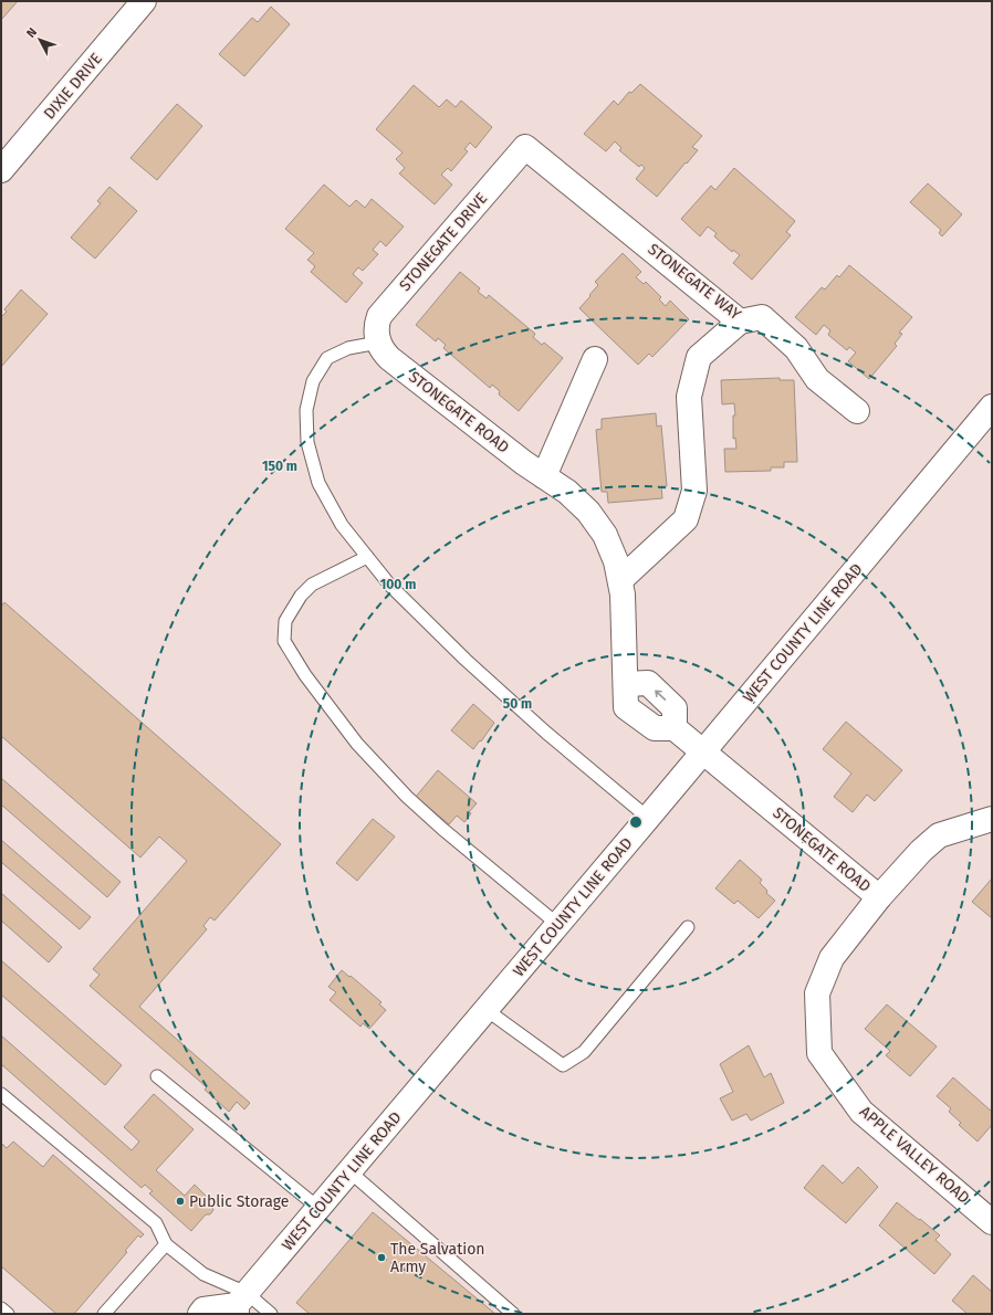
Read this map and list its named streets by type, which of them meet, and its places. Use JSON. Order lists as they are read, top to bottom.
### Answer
{
  "streets": {
    "street": [
      "DIXIE DRIVE",
      "STONEGATE DRIVE",
      "STONEGATE WAY",
      "STONEGATE ROAD",
      "WEST COUNTY LINE ROAD",
      "APPLE VALLEY ROAD"
    ]
  },
  "crossings": [
    ["STONEGATE DRIVE", "STONEGATE WAY"],
    ["STONEGATE DRIVE", "STONEGATE ROAD"],
    ["STONEGATE ROAD", "WEST COUNTY LINE ROAD"],
    ["STONEGATE ROAD", "APPLE VALLEY ROAD"]
  ],
  "places": ["Public Storage", "The Salvation Army"],
  "north": "top left",
  "rings": ["150 m", "100 m", "50 m"]
}
